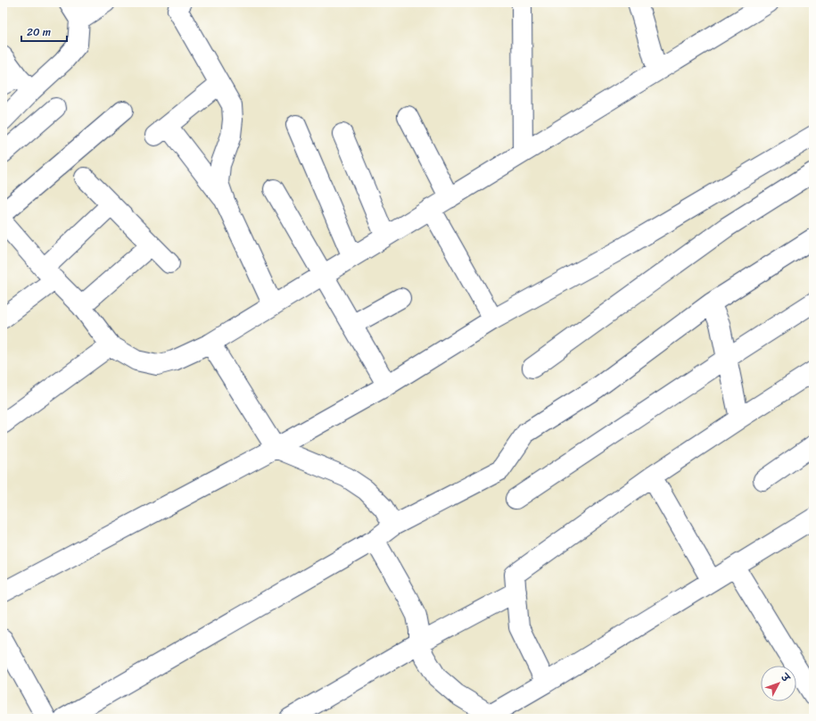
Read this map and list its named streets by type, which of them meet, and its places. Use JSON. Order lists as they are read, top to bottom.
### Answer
{
  "scale_bar": "20 m",
  "north": "top right"
}
